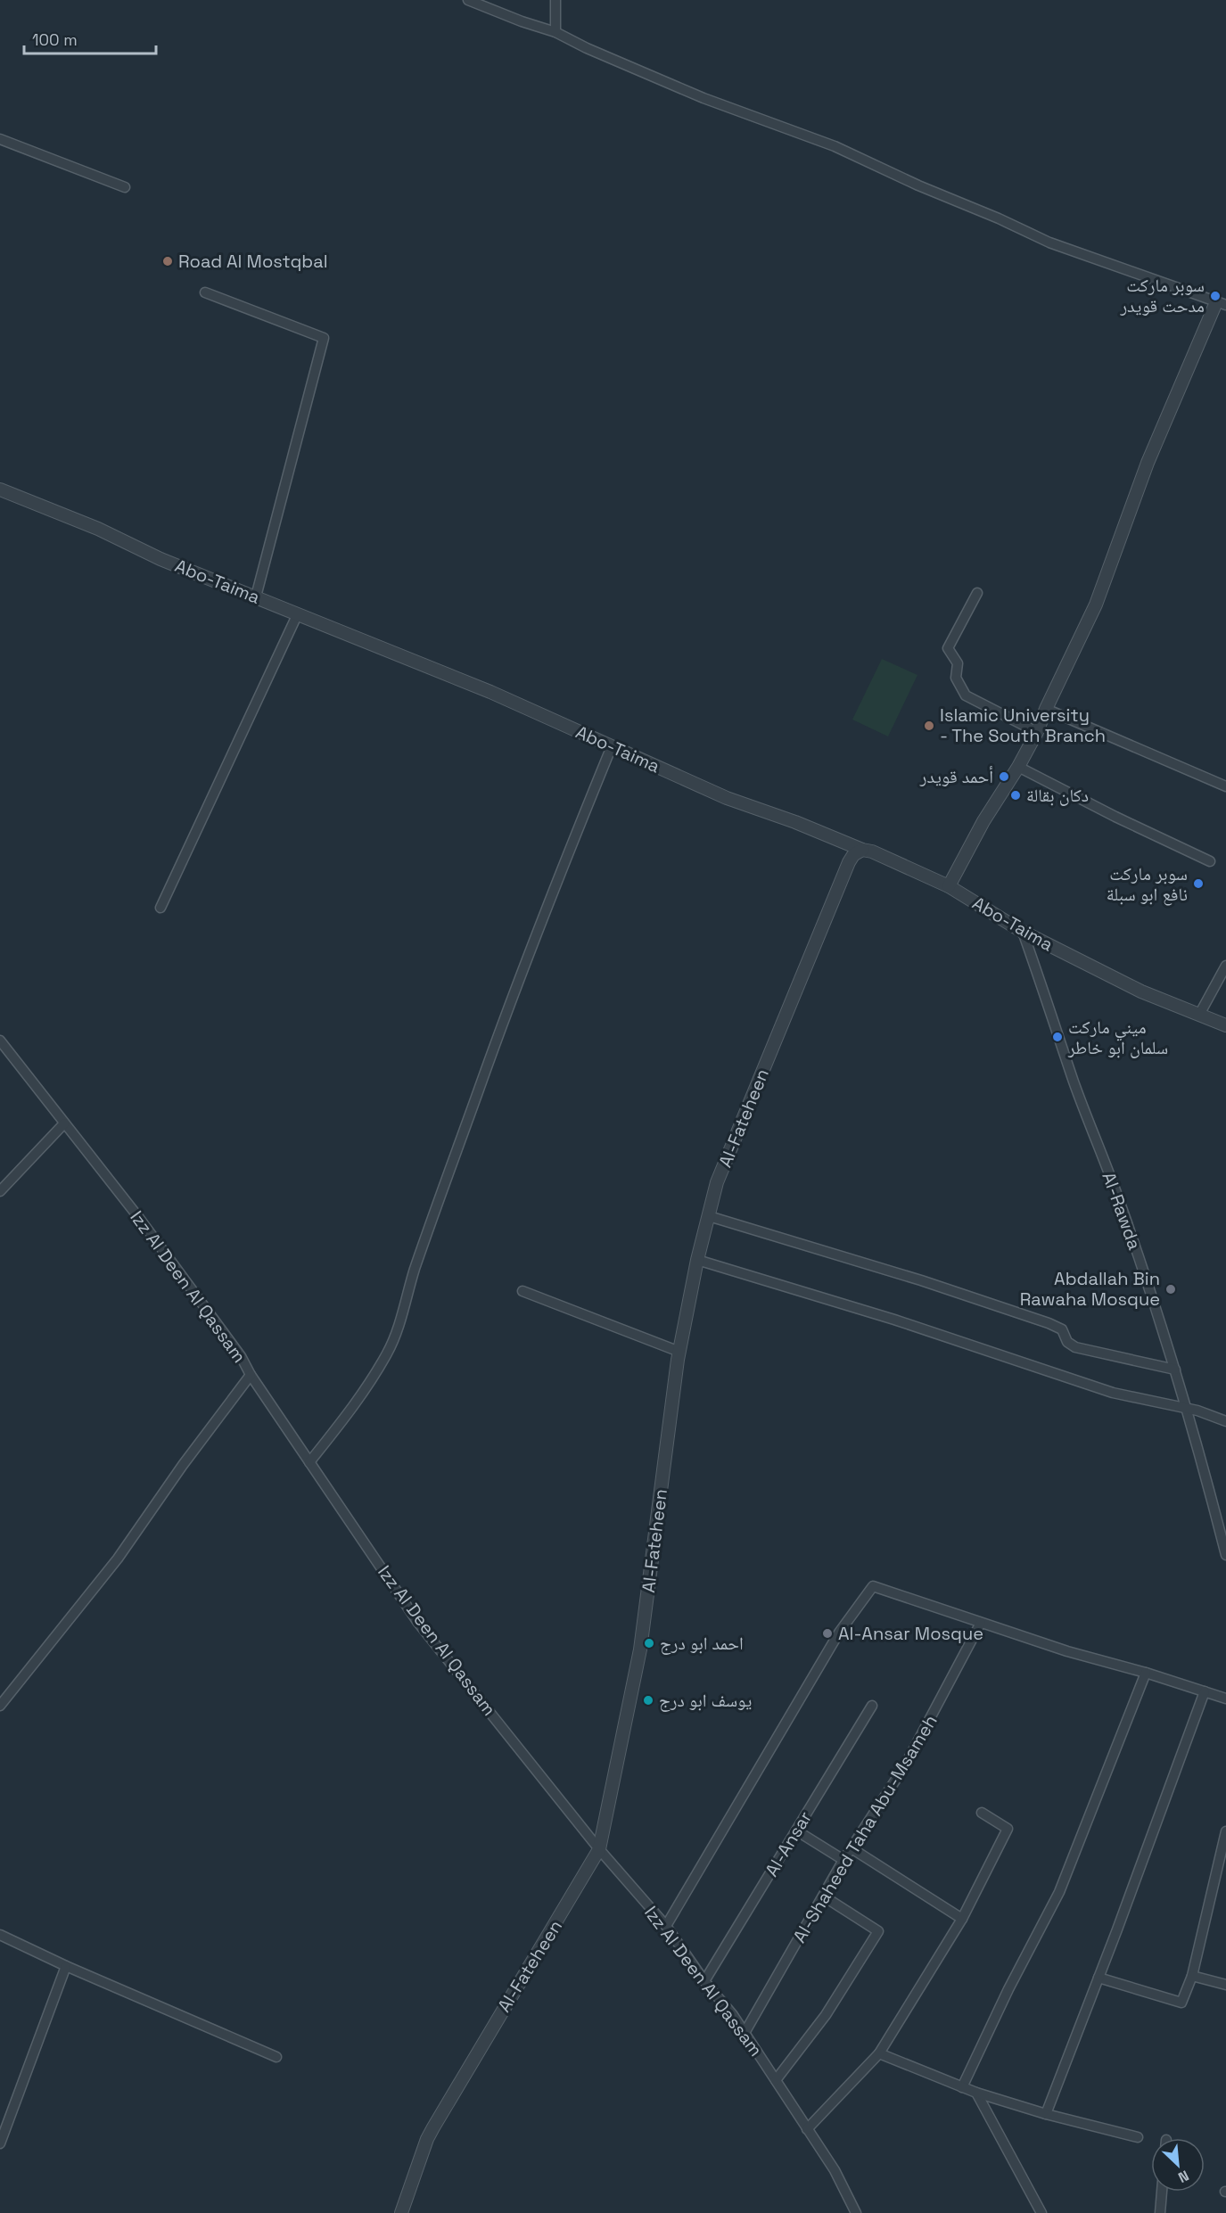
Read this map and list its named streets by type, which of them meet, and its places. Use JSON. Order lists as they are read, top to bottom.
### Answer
{
  "streets": {
    "street": [
      "Abo-Taima",
      "Al-Fateheen",
      "Al-Rawda",
      "Izz Al Deen Al Qassam",
      "Al-Shaheed Taha Abu-Msameh",
      "Al-Ansar"
    ]
  },
  "crossings": [
    ["Abo-Taima", "Al-Fateheen"],
    ["Abo-Taima", "Al-Rawda"],
    ["Al-Fateheen", "Izz Al Deen Al Qassam"],
    ["Izz Al Deen Al Qassam", "Al-Shaheed Taha Abu-Msameh"],
    ["Izz Al Deen Al Qassam", "Al-Ansar"]
  ],
  "places": [
    "Road Al Mostqbal",
    "سوبر ماركت مدحت قويدر",
    "Islamic University - The South Branch",
    "أحمد قويدر",
    "دكان بقالة",
    "سوبر ماركت نافع ابو سبلة",
    "ميني ماركت سلمان ابو خاطر",
    "Abdallah Bin Rawaha Mosque",
    "Al-Ansar Mosque",
    "احمد ابو درج",
    "يوسف ابو درج"
  ],
  "scale_bar": "100 m",
  "north": "bottom right"
}
